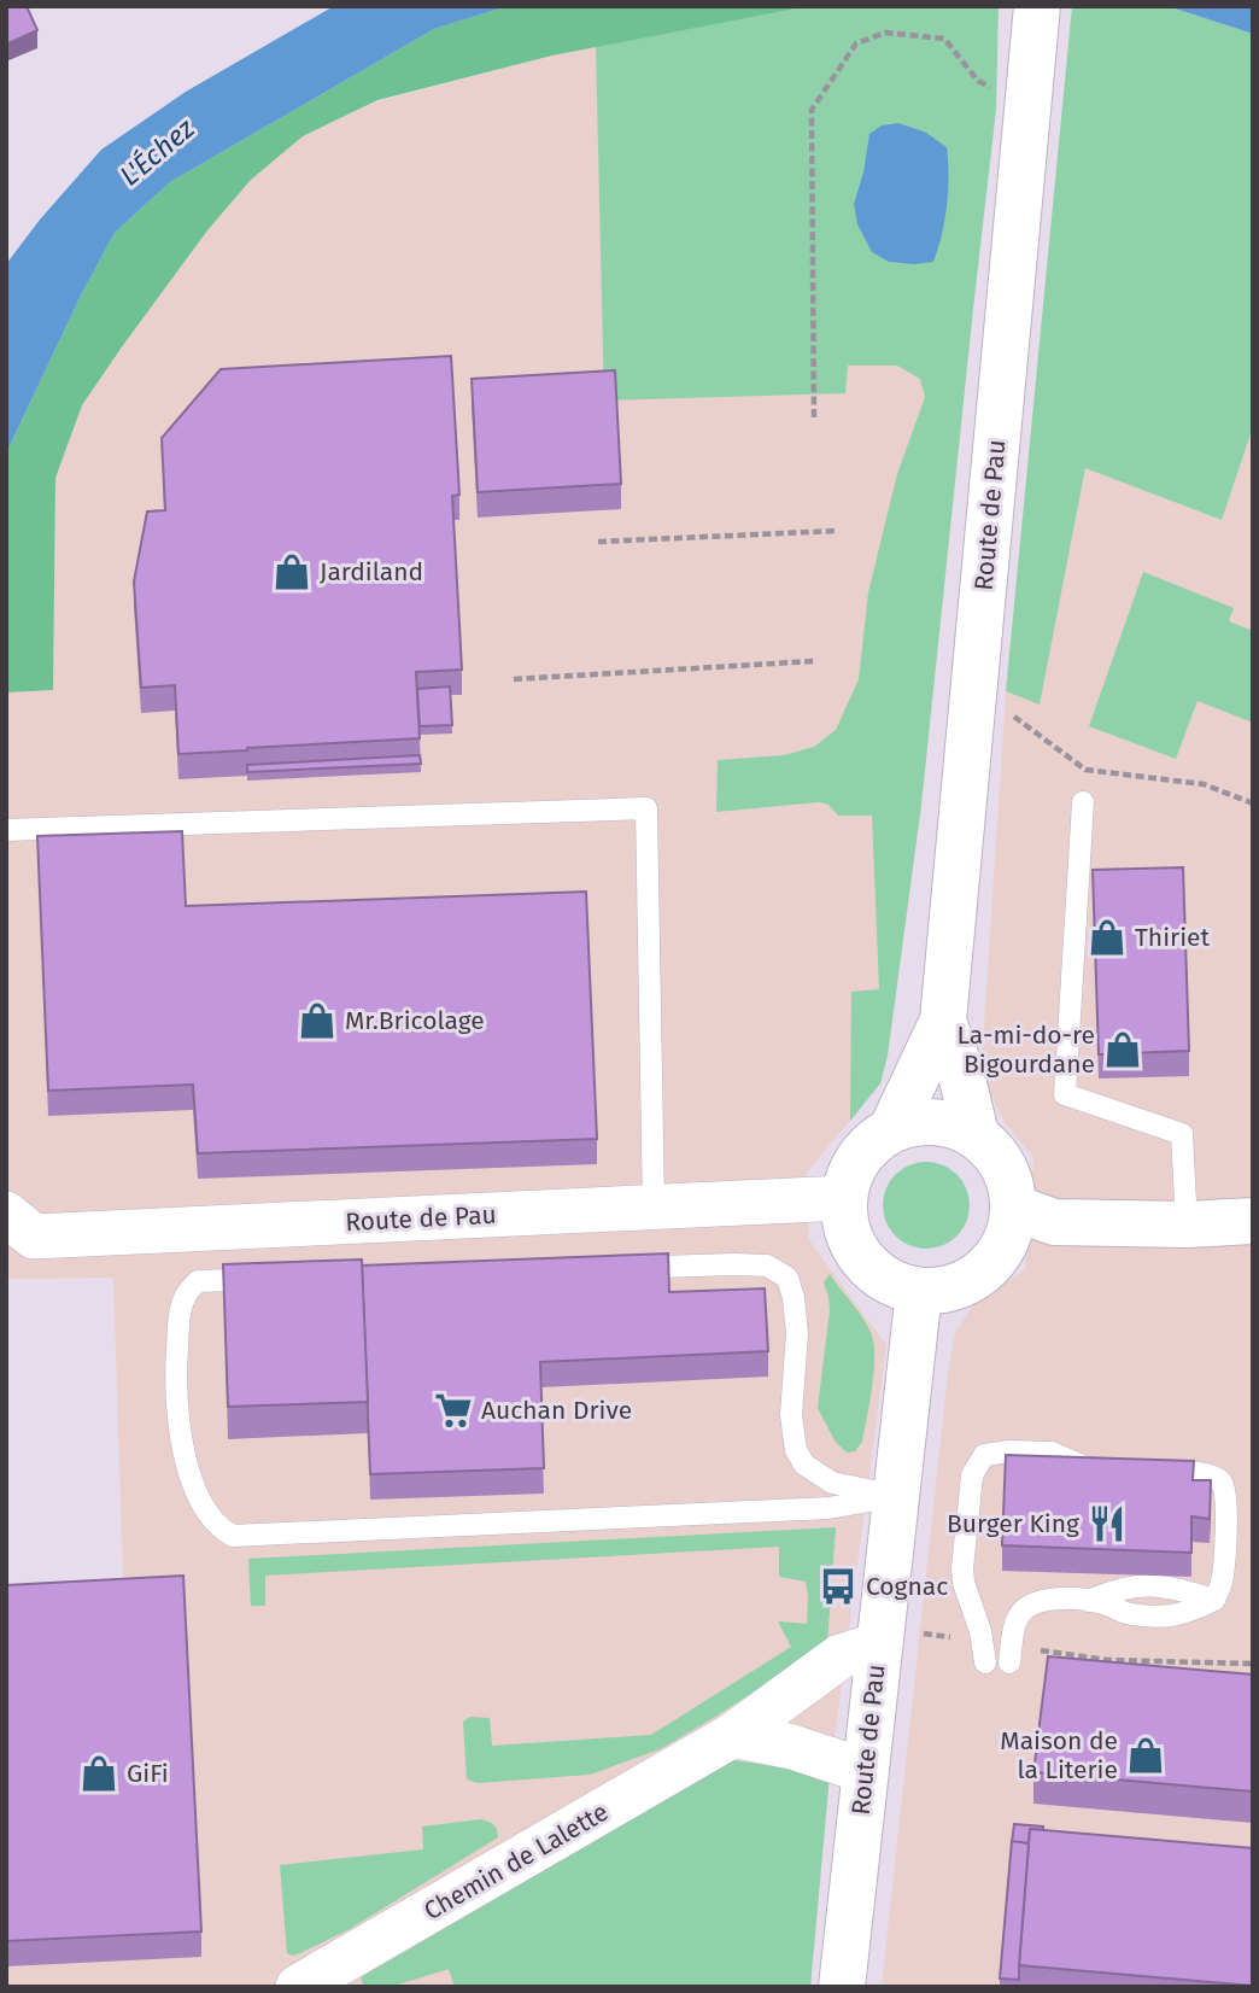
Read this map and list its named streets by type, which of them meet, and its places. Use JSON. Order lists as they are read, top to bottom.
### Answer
{
  "streets": {
    "main road": ["Route de Pau"],
    "street": ["Chemin de Lalette"]
  },
  "crossings": [
    ["Route de Pau", "Chemin de Lalette"]
  ],
  "water": ["L'Échez"],
  "places": {
    "shop": [
      "Jardiland",
      "Thiriet",
      "Mr.Bricolage",
      "La-mi-do-re Bigourdane",
      "Maison de la Literie",
      "GiFi"
    ],
    "supermarket": ["Auchan Drive"],
    "restaurant": ["Burger King"],
    "bus stop": ["Cognac"]
  }
}
